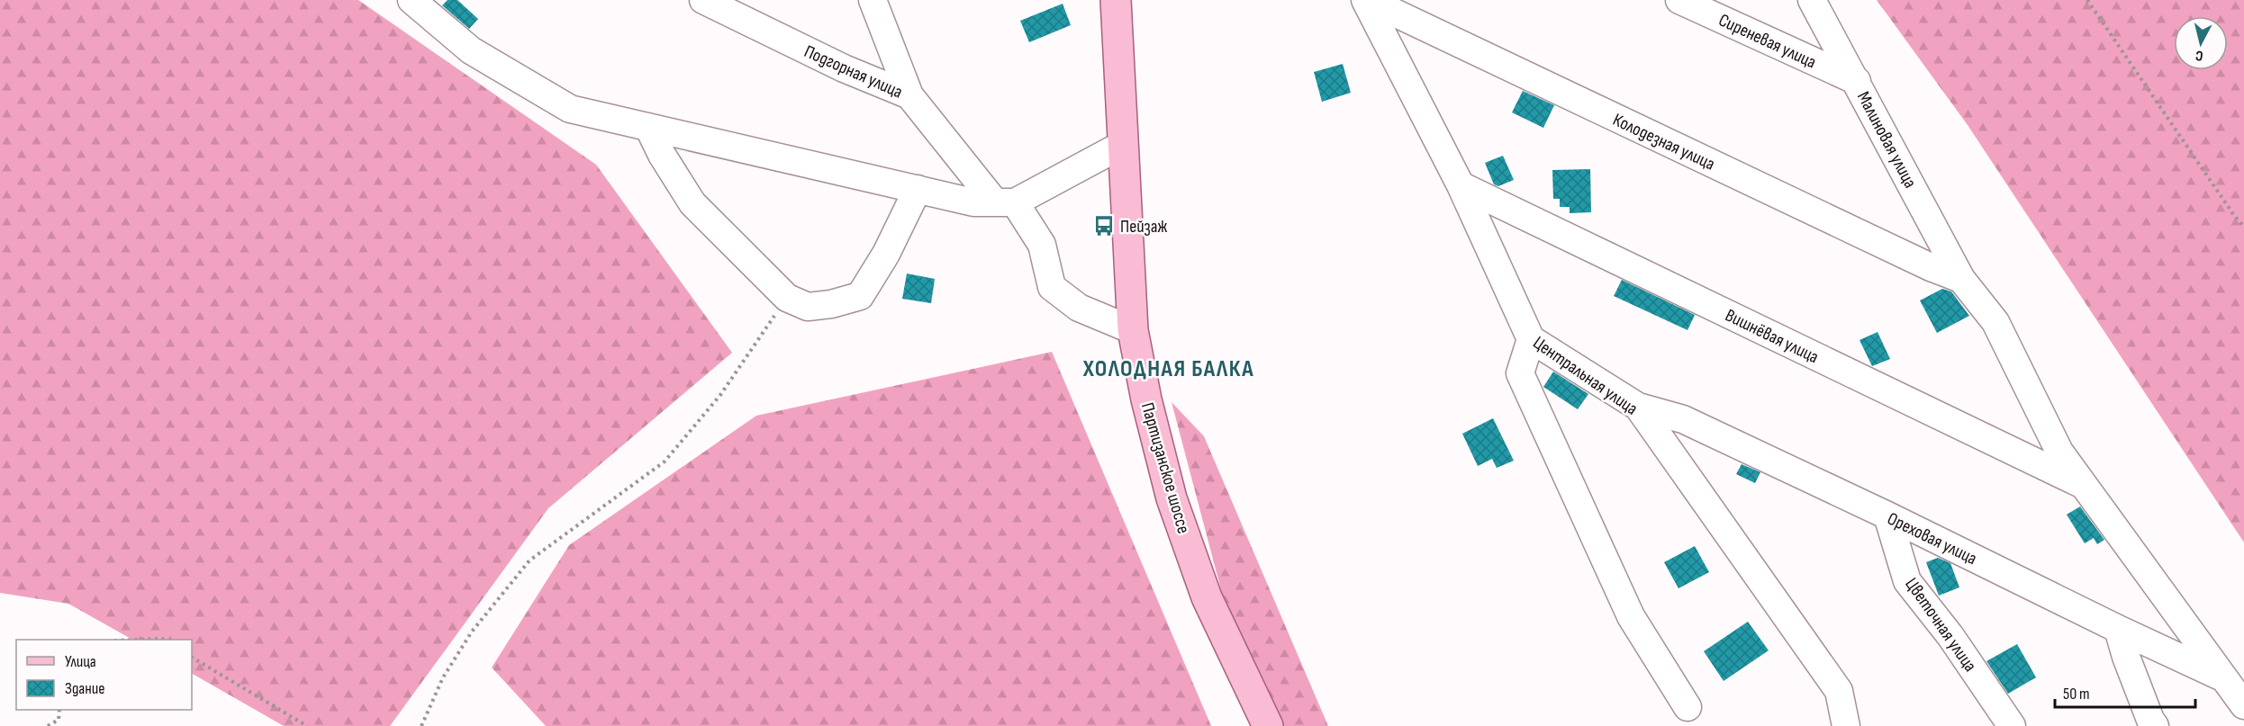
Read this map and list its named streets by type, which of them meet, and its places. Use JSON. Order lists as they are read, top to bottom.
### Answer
{
  "streets": {
    "main road": ["Партизанское шоссе"],
    "street": [
      "Сиреневая улица",
      "Подгорная улица",
      "Малиновая улица",
      "Колодезная улица",
      "Вишнёвая улица",
      "Центральная улица",
      "Ореховая улица",
      "Цветочная улица"
    ]
  },
  "crossings": [
    ["Сиреневая улица", "Малиновая улица"],
    ["Подгорная улица", "Партизанское шоссе"],
    ["Малиновая улица", "Колодезная улица"],
    ["Малиновая улица", "Вишнёвая улица"],
    ["Малиновая улица", "Ореховая улица"],
    ["Колодезная улица", "Центральная улица"],
    ["Вишнёвая улица", "Центральная улица"],
    ["Центральная улица", "Ореховая улица"],
    ["Ореховая улица", "Цветочная улица"]
  ],
  "districts": ["ХОЛОДНАЯ БАЛКА"],
  "places": {
    "bus stop": ["Пейзаж"]
  },
  "legend": ["Улица", "Здание"],
  "scale_bar": "50 m",
  "north": "bottom"
}
